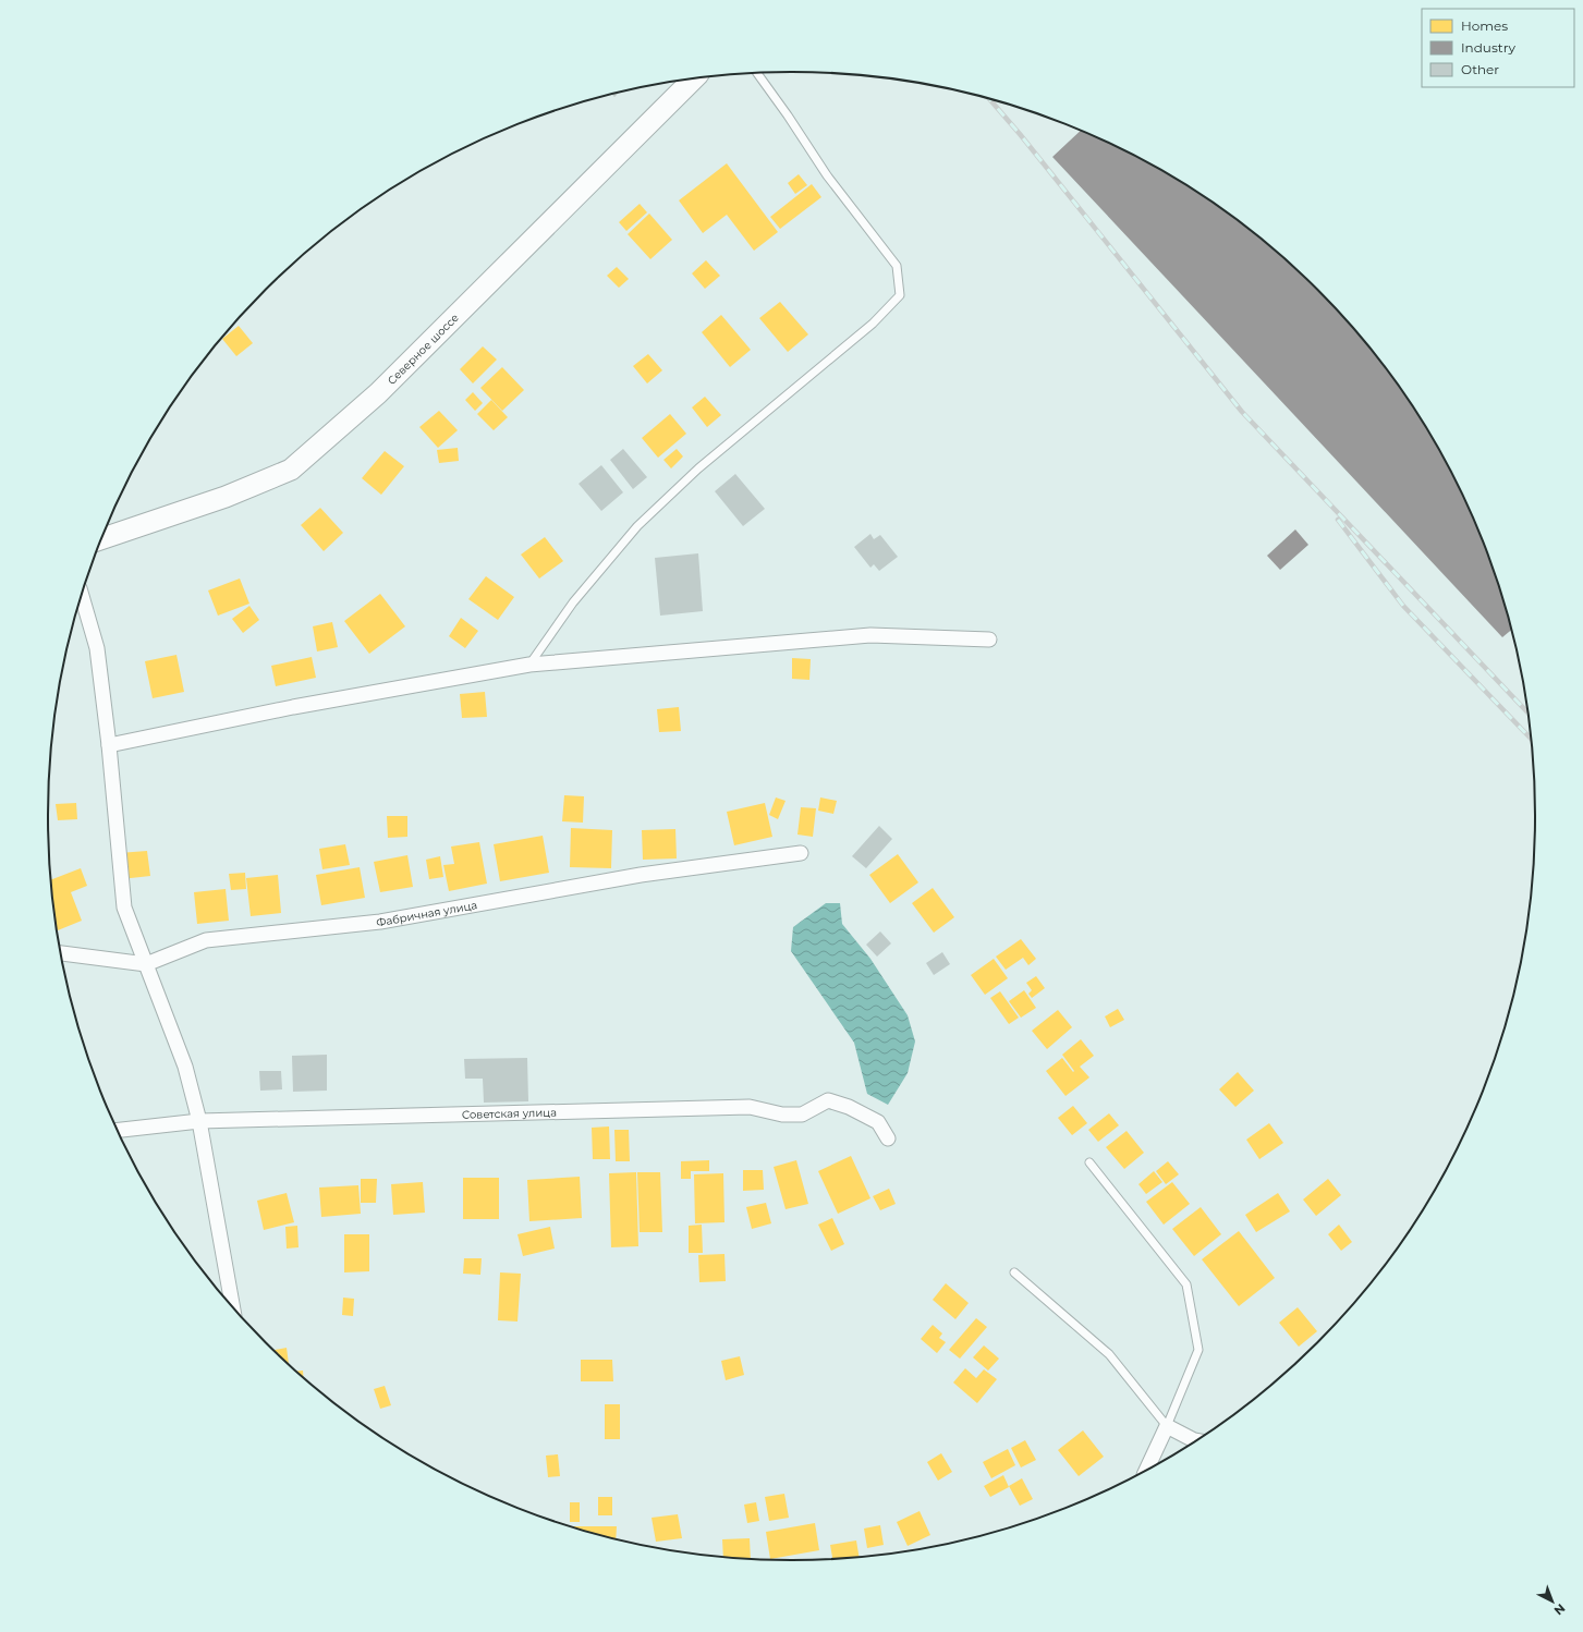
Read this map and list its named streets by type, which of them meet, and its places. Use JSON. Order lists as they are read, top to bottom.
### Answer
{
  "streets": {
    "main road": ["Северное шоссе"],
    "street": ["Фабричная улица", "Советская улица"]
  },
  "legend": ["Homes", "Industry", "Other"],
  "north": "bottom right"
}
